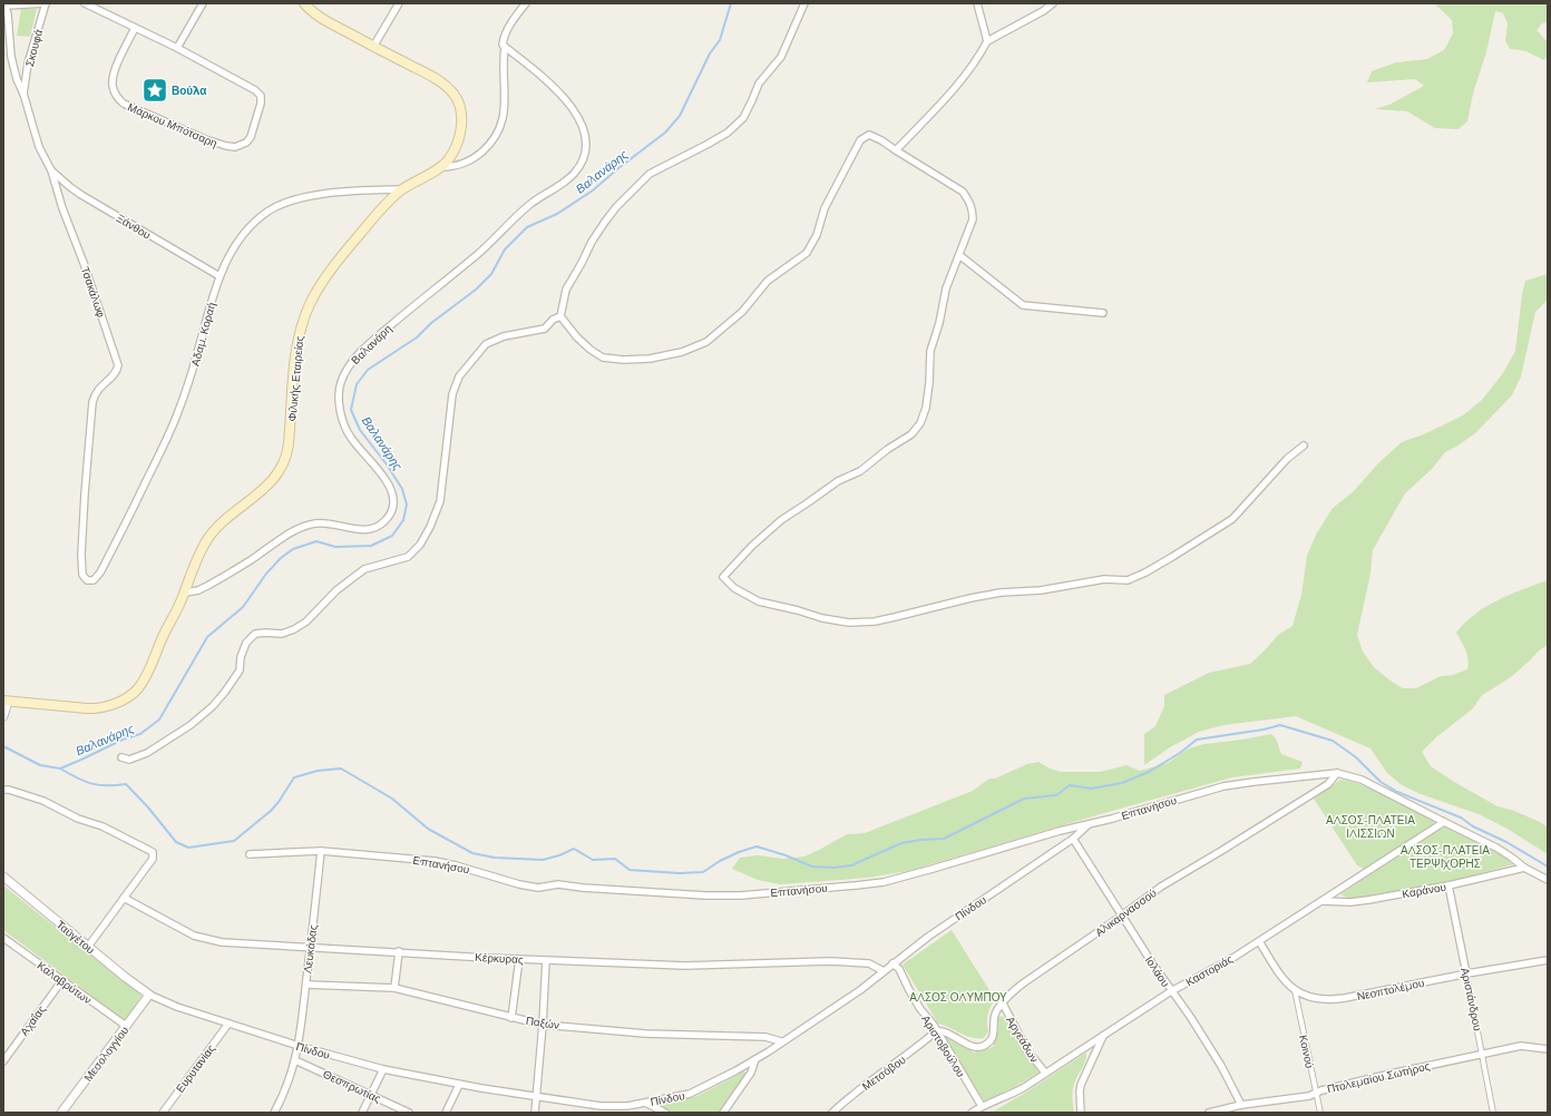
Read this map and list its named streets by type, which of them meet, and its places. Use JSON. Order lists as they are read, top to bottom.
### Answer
{
  "streets": {
    "main road": ["Φιλικής Εταιρείας"],
    "street": [
      "Σκουφά",
      "Μάρκου Μπότσαρη",
      "Ξάνθου",
      "Τσακάλωφ",
      "Αδαμ. Κοραή",
      "Βαλανάρη",
      "Επτανήσου",
      "Καράνου",
      "Πίνδου",
      "Αλικαρνασσού",
      "Ταϋγέτου",
      "Λευκάδας",
      "Κέρκυρας",
      "Καστοριάς",
      "Ιολάου",
      "Καλαβρύτων",
      "Νεοπτολέμου",
      "Αριστάνδρου",
      "Αχαΐας",
      "Παξών",
      "Αργεάδων",
      "Αριστοβούλου",
      "Κοινού",
      "Μεσολογγίου",
      "Ευρυτανίας",
      "Μετσόβου",
      "Πτολεμαίου Σωτήρος",
      "Θεσπρωτίας"
    ]
  },
  "crossings": [
    ["Σκουφά", "Τσακάλωφ"],
    ["Ξάνθου", "Τσακάλωφ"],
    ["Ξάνθου", "Αδαμ. Κοραή"],
    ["Τσακάλωφ", "Αδαμ. Κοραή"],
    ["Αδαμ. Κοραή", "Φιλικής Εταιρείας"],
    ["Βαλανάρη", "Φιλικής Εταιρείας"],
    ["Επτανήσου", "Πίνδου"],
    ["Επτανήσου", "Αλικαρνασσού"],
    ["Επτανήσου", "Λευκάδας"],
    ["Καράνου", "Καστοριάς"],
    ["Καράνου", "Αριστάνδρου"],
    ["Πίνδου", "Ταϋγέτου"],
    ["Πίνδου", "Λευκάδας"],
    ["Πίνδου", "Κέρκυρας"],
    ["Πίνδου", "Ιολάου"],
    ["Πίνδου", "Παξών"],
    ["Πίνδου", "Αριστοβούλου"],
    ["Πίνδου", "Μεσολογγίου"],
    ["Πίνδου", "Ευρυτανίας"],
    ["Αλικαρνασσού", "Ιολάου"],
    ["Αλικαρνασσού", "Αργεάδων"],
    ["Αλικαρνασσού", "Αριστοβούλου"],
    ["Αλικαρνασσού", "Μετσόβου"],
    ["Ταϋγέτου", "Μεσολογγίου"],
    ["Λευκάδας", "Κέρκυρας"],
    ["Λευκάδας", "Παξών"],
    ["Λευκάδας", "Θεσπρωτίας"],
    ["Καστοριάς", "Ιολάου"],
    ["Καστοριάς", "Νεοπτολέμου"],
    ["Καστοριάς", "Αργεάδων"],
    ["Καστοριάς", "Αριστοβούλου"],
    ["Ιολάου", "Πτολεμαίου Σωτήρος"],
    ["Καλαβρύτων", "Αχαΐας"],
    ["Καλαβρύτων", "Μεσολογγίου"],
    ["Νεοπτολέμου", "Αριστάνδρου"],
    ["Νεοπτολέμου", "Κοινού"],
    ["Αριστάνδρου", "Πτολεμαίου Σωτήρος"],
    ["Αριστοβούλου", "Μετσόβου"],
    ["Κοινού", "Πτολεμαίου Σωτήρος"]
  ],
  "water": ["Βαλανάρης"],
  "parks": ["ΑΛΣΟΣ-ΠΛΑΤΕΙΑ ΙΛΙΣΣΙΩΝ", "ΑΛΣΟΣ-ΠΛΑΤΕΙΑ ΤΕΡΨΙΧΟΡΗΣ", "ΑΛΣΟΣ ΟΛΥΜΠΟΥ"],
  "places": {
    "place": ["Βούλα"]
  }
}
